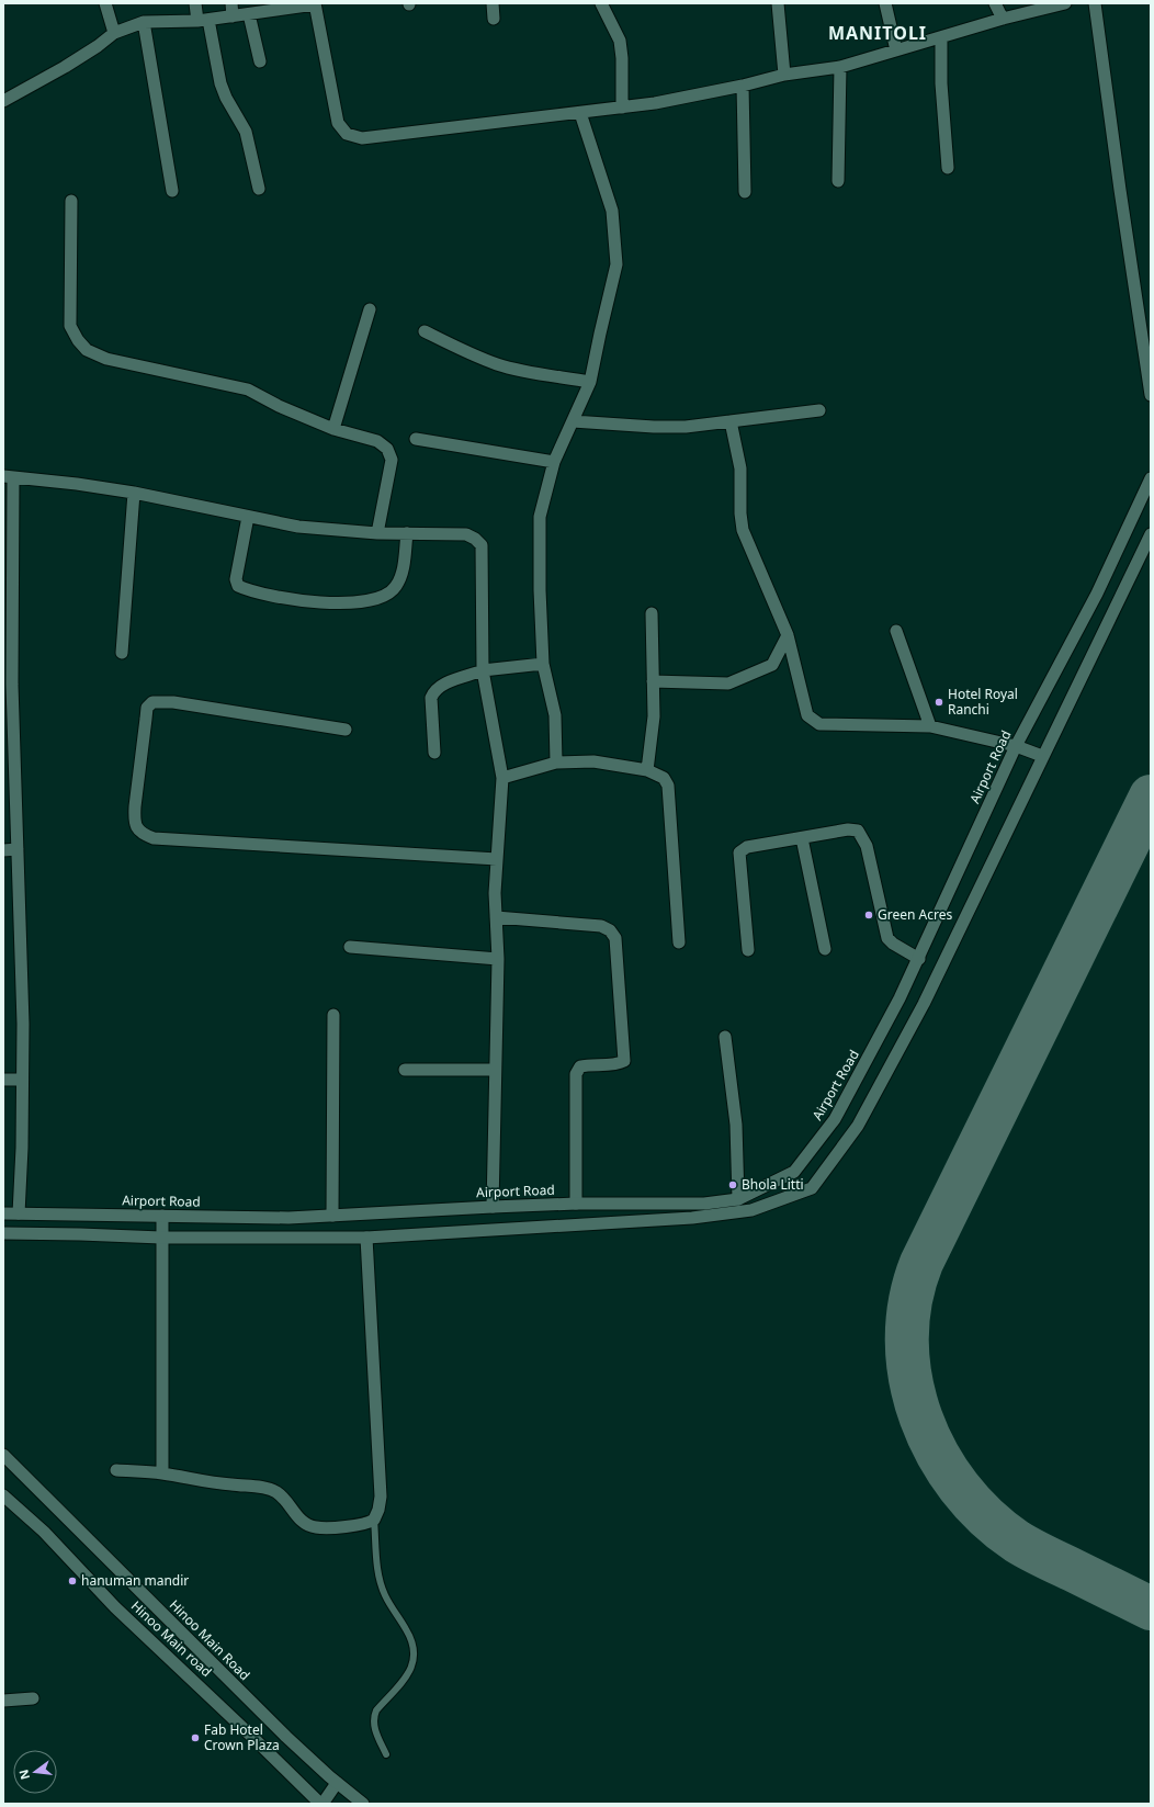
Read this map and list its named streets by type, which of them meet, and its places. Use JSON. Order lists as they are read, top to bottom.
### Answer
{
  "streets": {
    "street": ["Airport Road", "Hinoo Main road", "Hinoo Main Road"]
  },
  "districts": ["MANITOLI"],
  "places": [
    "Hotel Royal Ranchi",
    "Green Acres",
    "Bhola Litti",
    "hanuman mandir",
    "Fab Hotel Crown Plaza"
  ],
  "north": "left"
}
